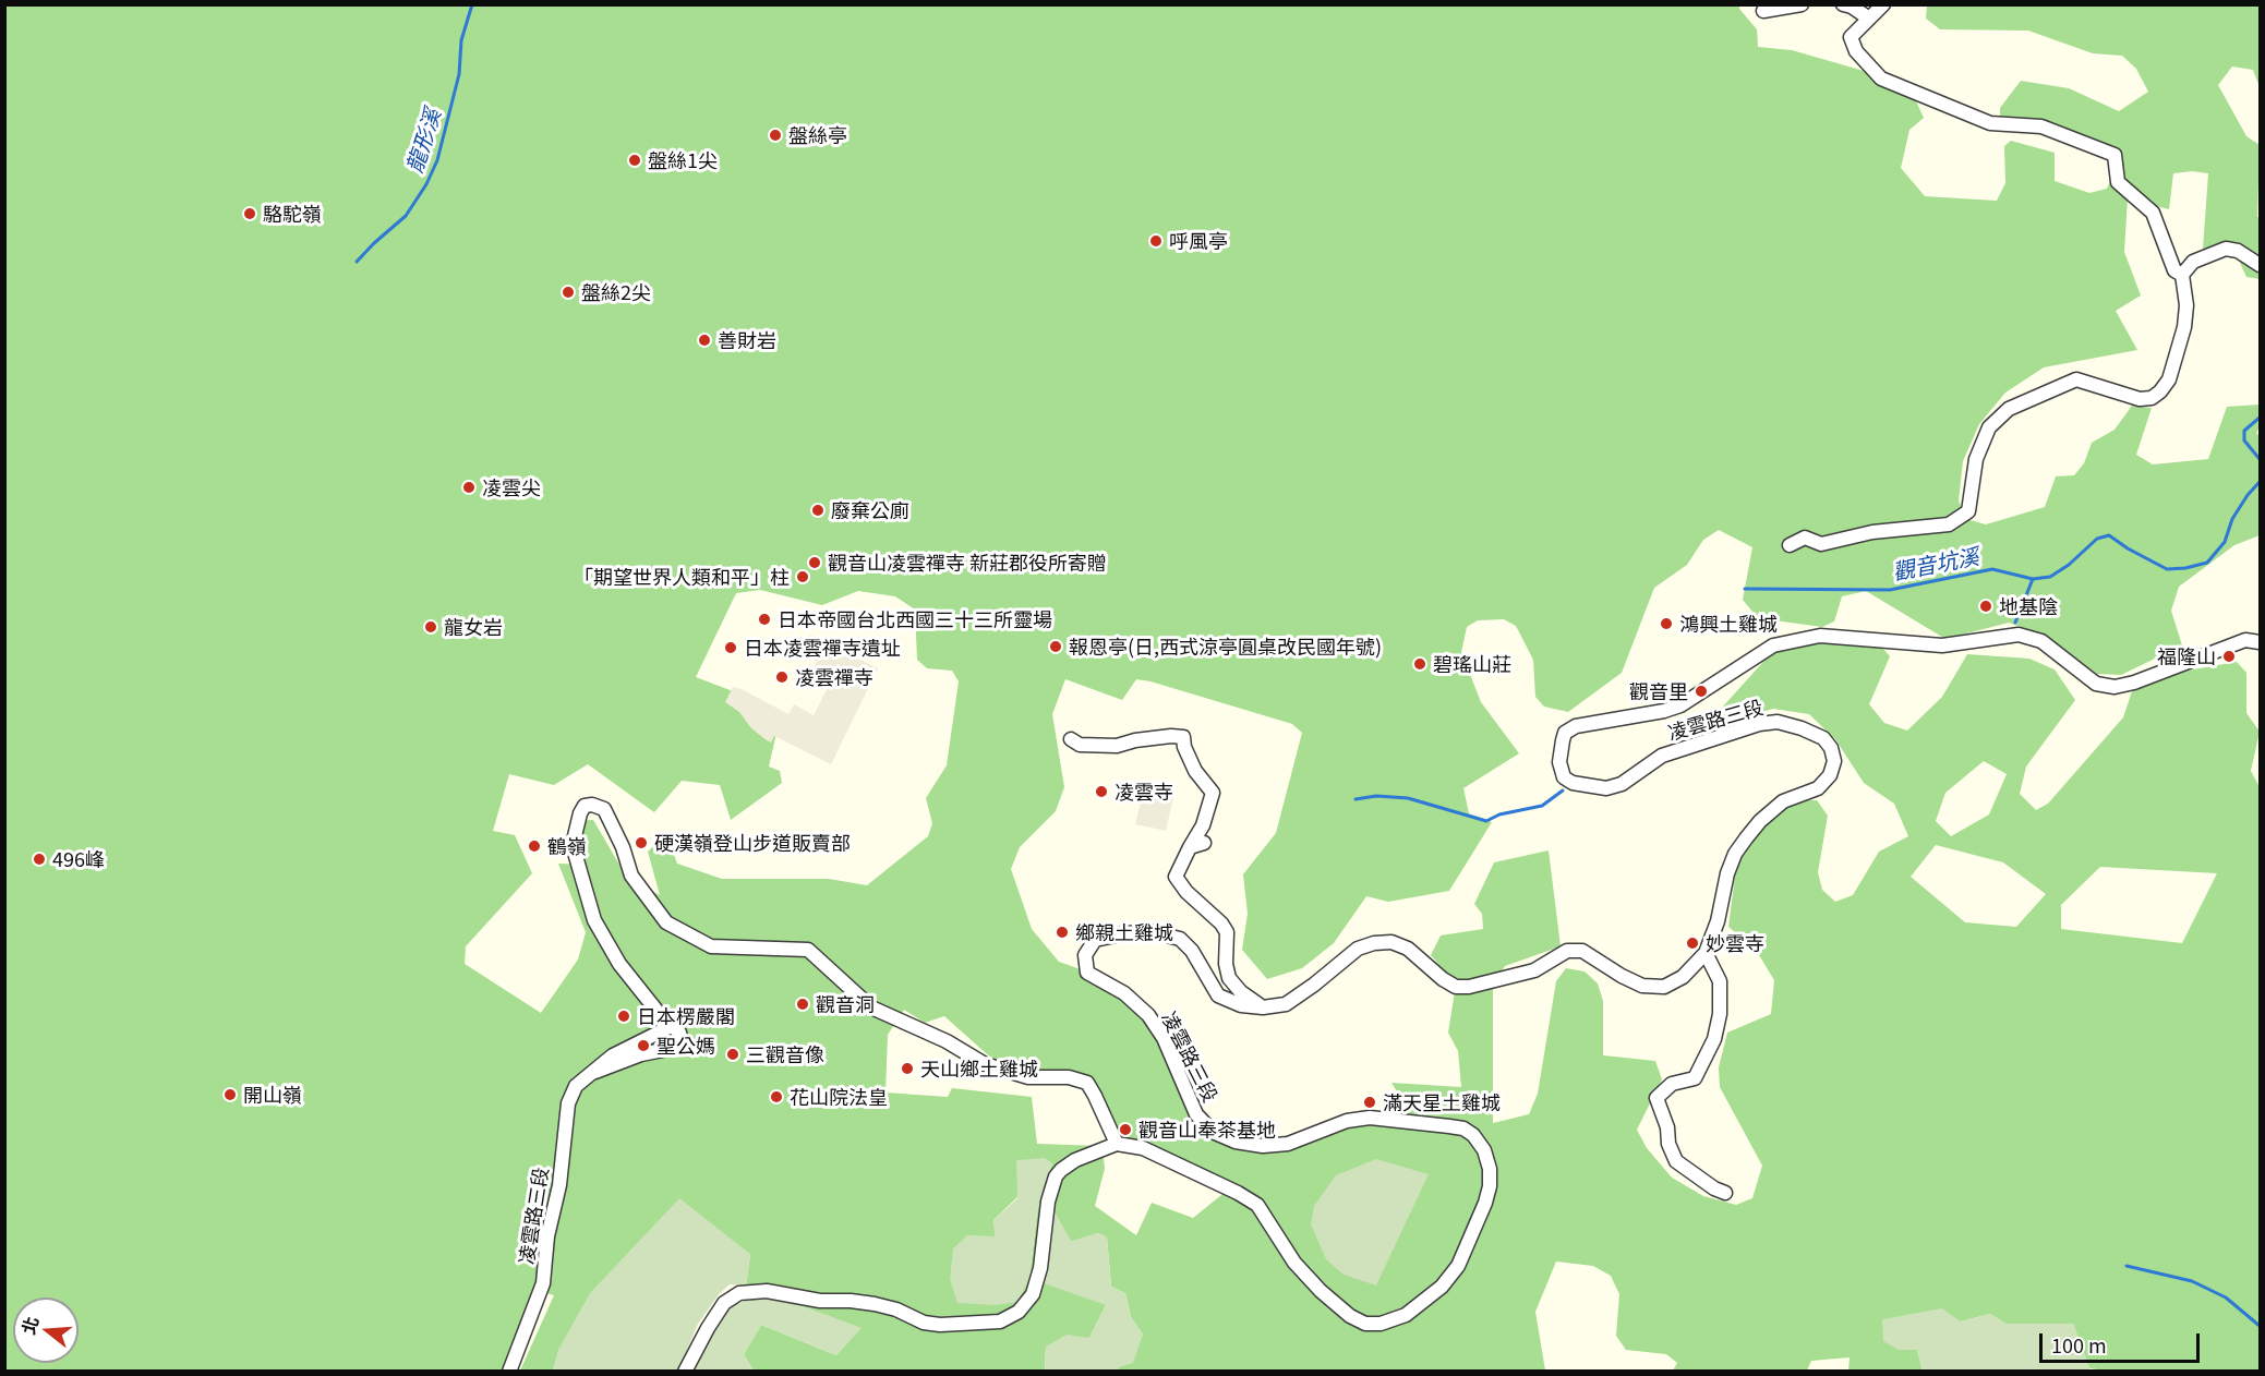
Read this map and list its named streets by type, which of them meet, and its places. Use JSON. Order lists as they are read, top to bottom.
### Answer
{
  "streets": {
    "street": ["凌雲路三段"]
  },
  "water": ["龍形溪", "觀音坑溪"],
  "places": [
    "盤絲亭",
    "盤絲1尖",
    "駱駝嶺",
    "呼風亭",
    "盤絲2尖",
    "善財岩",
    "凌雲尖",
    "廢棄公廁",
    "觀音山凌雲禪寺 新莊郡役所寄贈",
    "「期望世界人類和平」柱",
    "地基陰",
    "日本帝國台北西國三十三所靈場",
    "鴻興土雞城",
    "龍女岩",
    "報恩亭(日,西式涼亭圓桌改民國年號)",
    "日本凌雲禪寺遺址",
    "福隆山",
    "碧瑤山莊",
    "凌雲禪寺",
    "觀音里",
    "凌雲寺",
    "硬漢嶺登山步道販賣部",
    "鶴嶺",
    "496峰",
    "鄉親土雞城",
    "妙雲寺",
    "觀音洞",
    "日本楞嚴閣",
    "聖公媽",
    "三觀音像",
    "天山鄉土雞城",
    "開山嶺",
    "花山院法皇",
    "滿天星土雞城",
    "觀音山奉茶基地"
  ],
  "scale_bar": "100 m",
  "north": "left"
}
